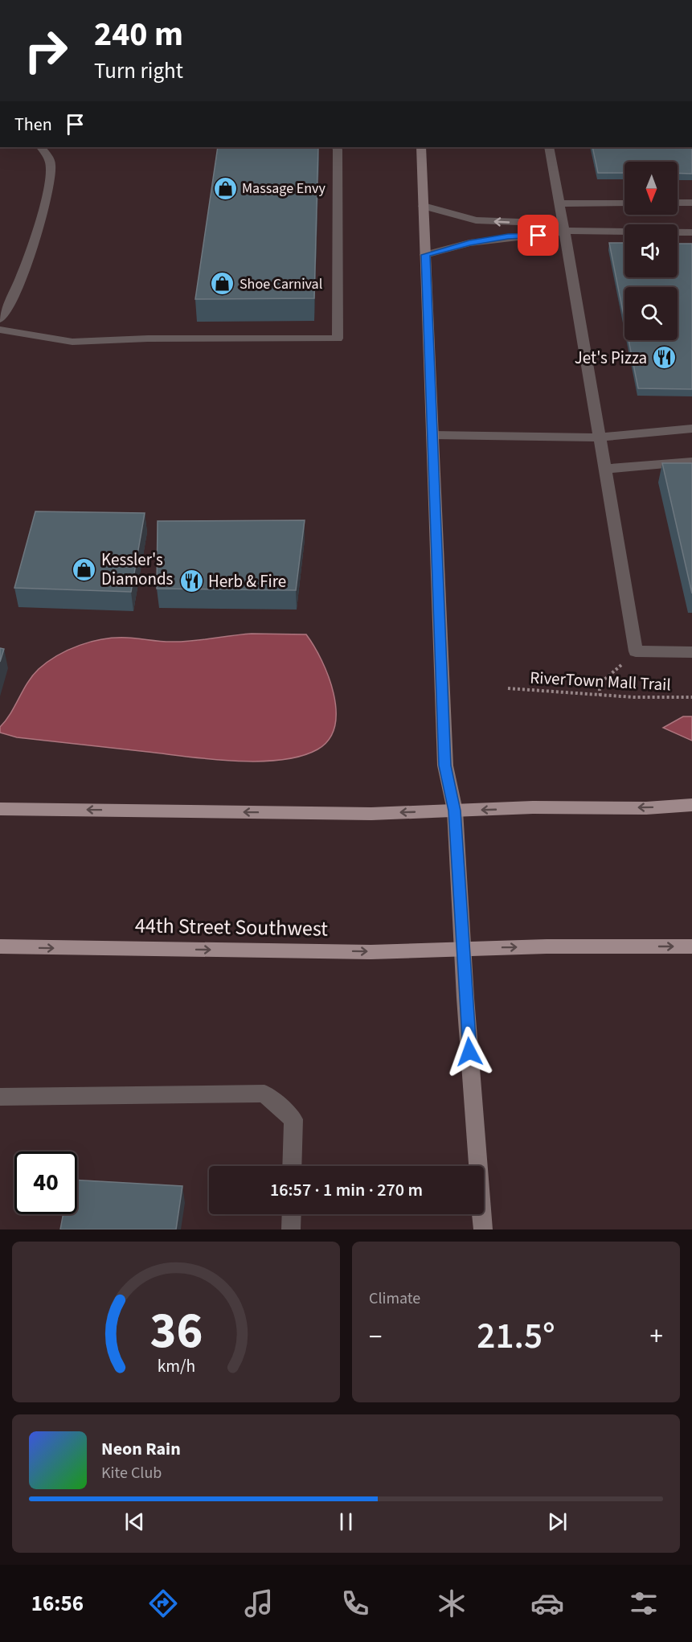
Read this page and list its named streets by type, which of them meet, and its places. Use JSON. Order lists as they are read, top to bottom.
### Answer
{
  "streets": {
    "main road": ["44th Street Southwest"],
    "path": ["RiverTown Mall Trail"]
  },
  "one_way": ["44th Street Southwest"],
  "places": {
    "shop": ["Massage Envy", "Shoe Carnival", "Kessler's Diamonds"],
    "restaurant": ["Jet's Pizza", "Herb & Fire"]
  },
  "north": "bottom",
  "page": {
    "turn": ["240 m", "Turn right"],
    "then": "Then",
    "limit": "40",
    "trip": "16:57 · 1 min · 270 m",
    "tile": "Climate",
    "heat": ["−", "21.5°", "+"],
    "song": ["Neon Rain", "Kite Club"],
    "tabs": "16:56",
    "gauge": ["36", "km/h"]
  }
}
